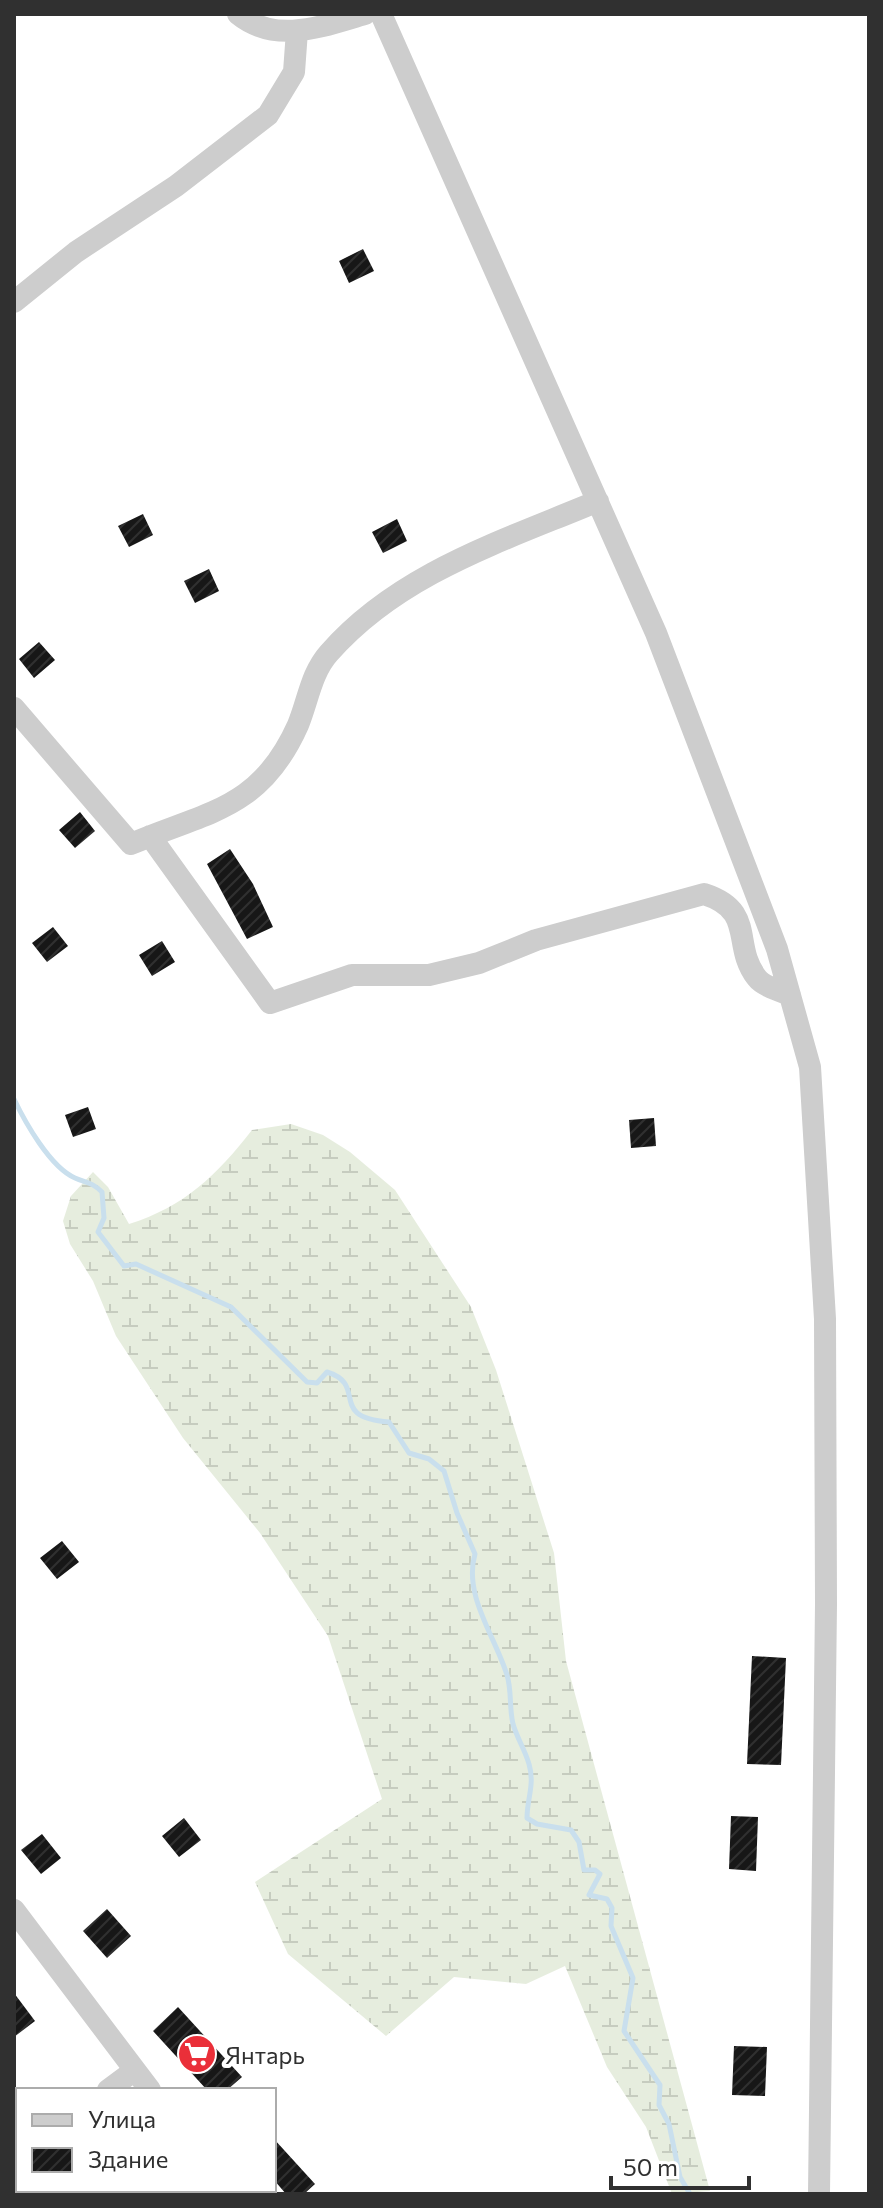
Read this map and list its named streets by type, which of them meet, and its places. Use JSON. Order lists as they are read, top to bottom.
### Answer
{
  "places": {
    "supermarket": ["Янтарь"]
  },
  "legend": ["Улица", "Здание"],
  "scale_bar": "50 m"
}
